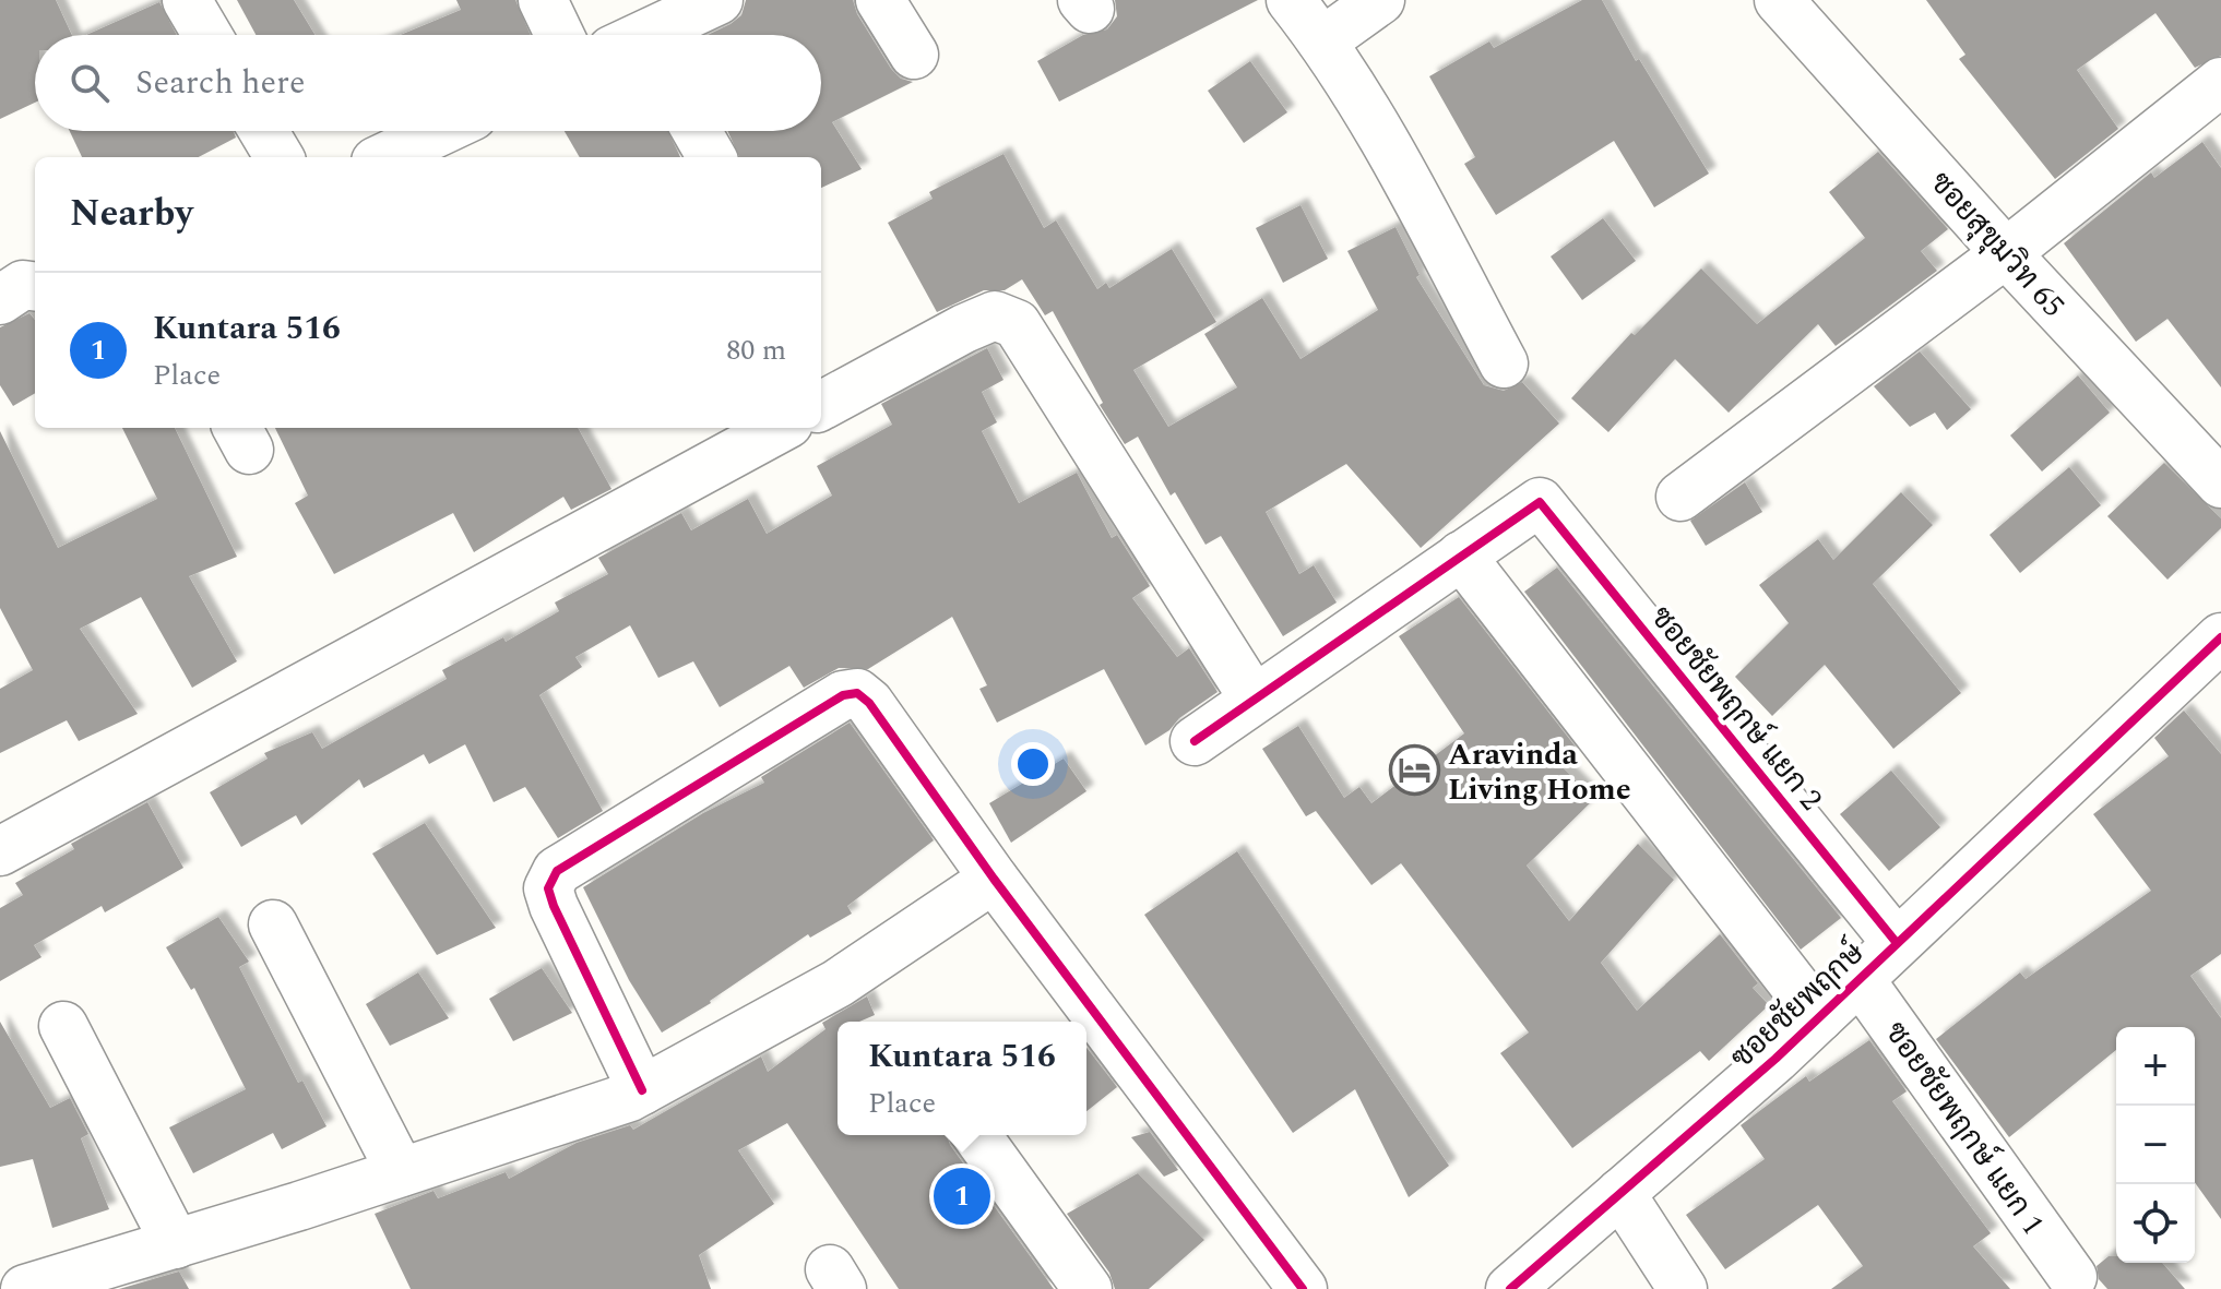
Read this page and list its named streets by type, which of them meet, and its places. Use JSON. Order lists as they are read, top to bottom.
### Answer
{
  "streets": {
    "street": [
      "ซอยสุขุมวิท 65",
      "ซอยชัยพฤกษ์ แยก 2",
      "ซอยชัยพฤกษ์",
      "ซอยชัยพฤกษ์ แยก 1"
    ]
  },
  "crossings": [
    ["ซอยชัยพฤกษ์ แยก 2", "ซอยชัยพฤกษ์"],
    ["ซอยชัยพฤกษ์", "ซอยชัยพฤกษ์ แยก 1"]
  ],
  "places": {
    "hotel": ["Aravinda Living Home"]
  },
  "page": {
    "search": "Search here",
    "heading": "Nearby",
    "list": [
      {
        "mark": "1",
        "name": "Kuntara 516",
        "note": "Place",
        "value": "80 m"
      }
    ],
    "popup": ["Kuntara 516", "Place"],
    "map_buttons": ["+", "−"],
    "pins": "1"
  }
}
